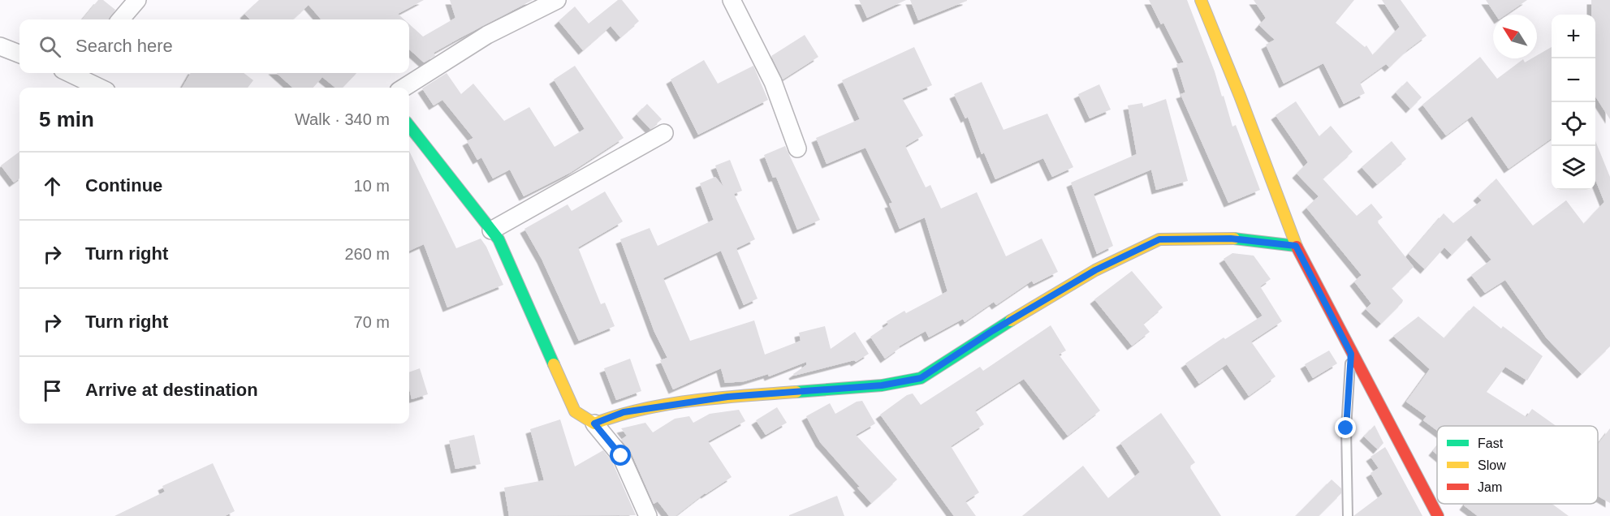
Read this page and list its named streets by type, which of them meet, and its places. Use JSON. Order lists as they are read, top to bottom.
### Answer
{
  "legend": ["Fast", "Slow", "Jam"],
  "north": "top left",
  "page": {
    "map_buttons": ["+", "−"],
    "search": "Search here",
    "heading": ["5 min", "Walk · 340 m"],
    "list": [
      ["Continue", "10 m"],
      ["Turn right", "260 m"],
      ["Turn right", "70 m"],
      "Arrive at destination"
    ]
  }
}
